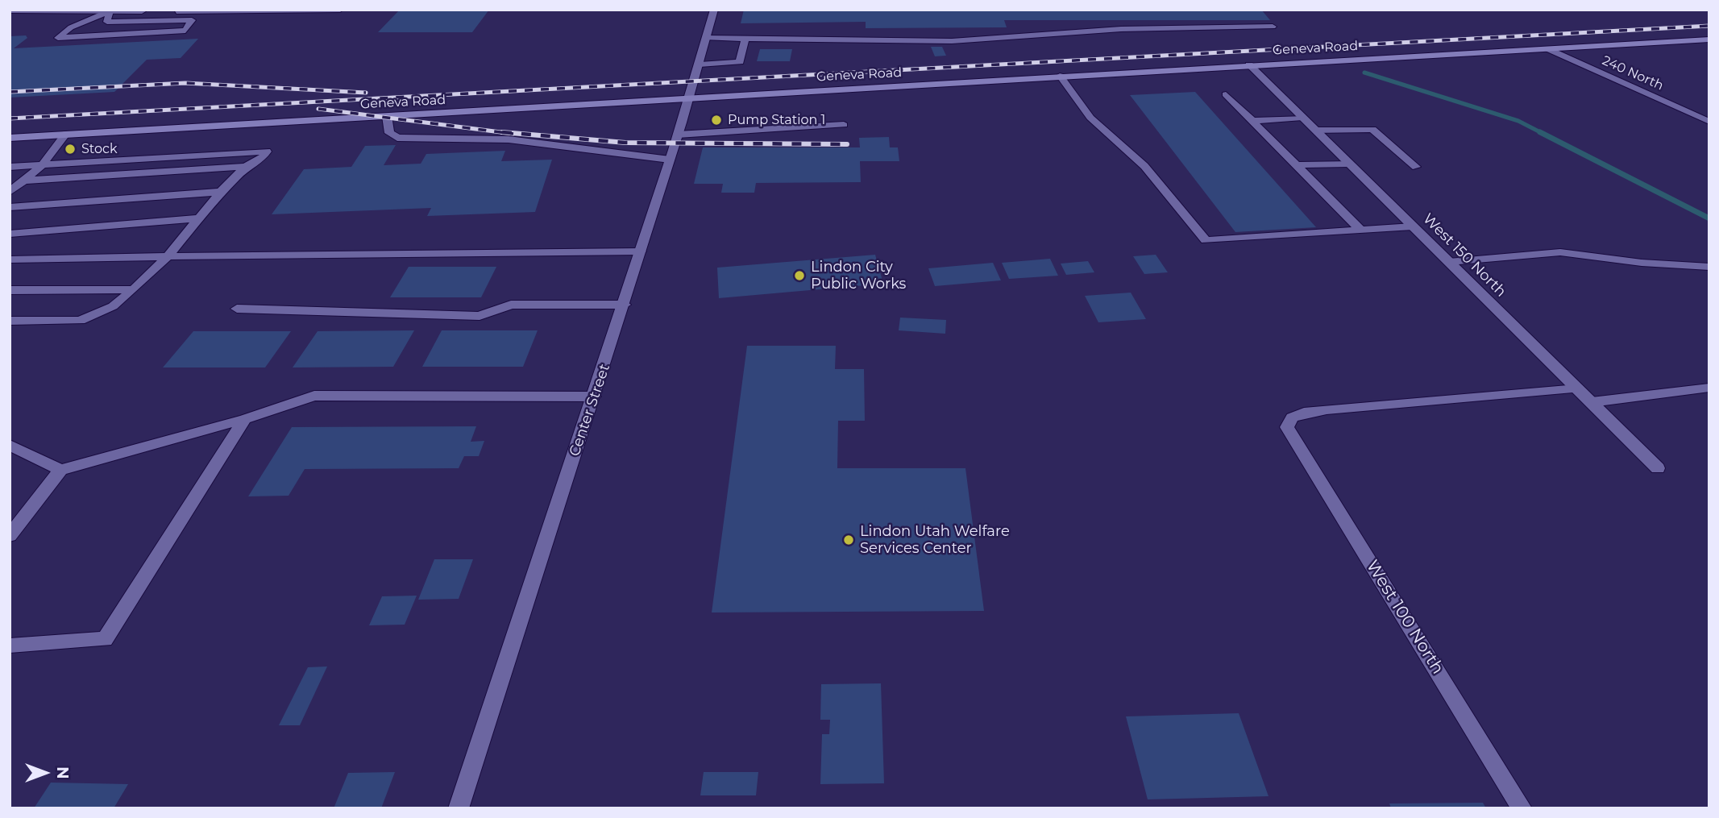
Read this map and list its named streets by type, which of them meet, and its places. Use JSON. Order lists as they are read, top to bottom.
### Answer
{
  "streets": {
    "main road": ["Geneva Road"],
    "street": [
      "240 North",
      "West 150 North",
      "Center Street",
      "West 100 North"
    ]
  },
  "crossings": [
    ["Geneva Road", "240 North"],
    ["Geneva Road", "West 150 North"],
    ["Geneva Road", "Center Street"],
    ["West 150 North", "West 100 North"]
  ],
  "places": [
    "Pump Station 1",
    "Stock",
    "Lindon City Public Works",
    "Lindon Utah Welfare Services Center"
  ],
  "north": "right"
}
